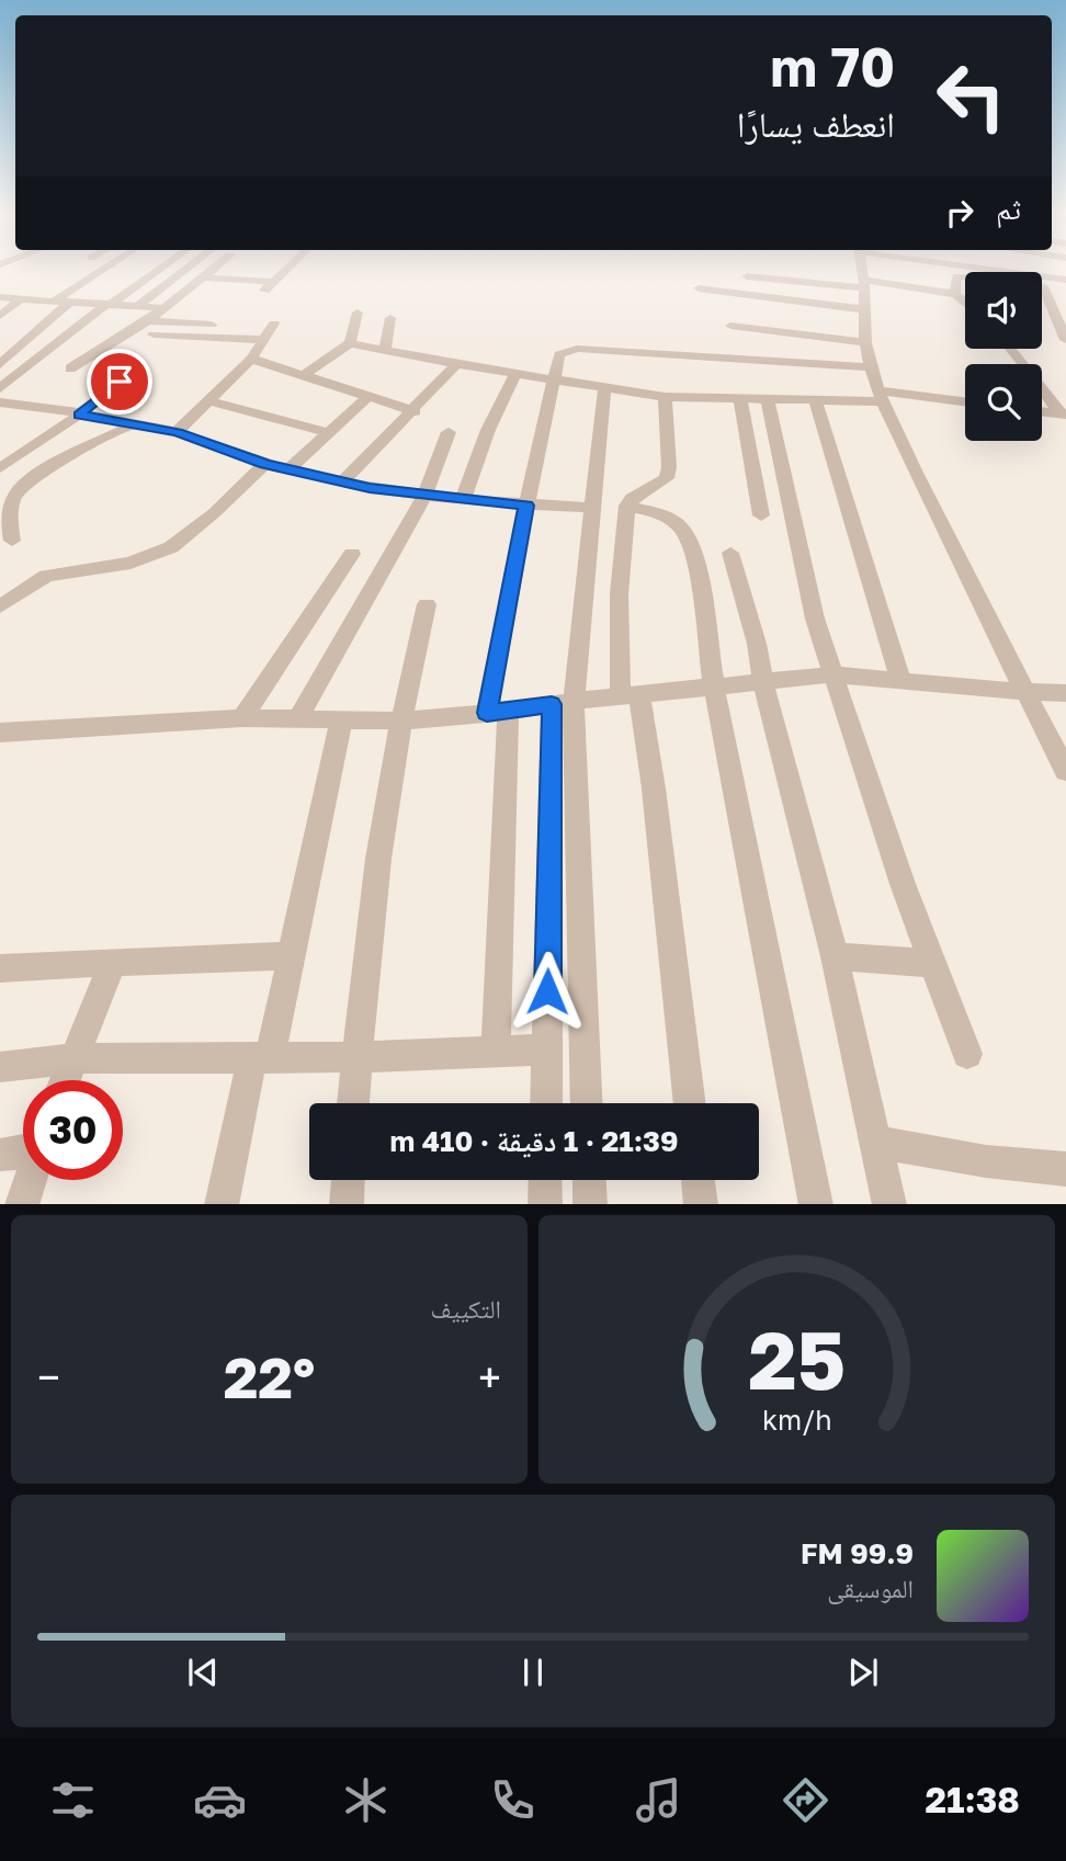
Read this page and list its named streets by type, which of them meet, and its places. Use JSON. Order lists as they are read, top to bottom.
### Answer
{
  "page": {
    "turn": ["70 m", "انعطف يسارًا"],
    "then": "ثم",
    "limit": "30",
    "trip": "21:39 · 1 دقيقة · 410 m",
    "tile": "التكييف",
    "heat": ["−", "22°", "+"],
    "song": ["99.9 FM", "الموسيقى"],
    "tabs": "21:38",
    "gauge": ["25", "km/h"]
  }
}
